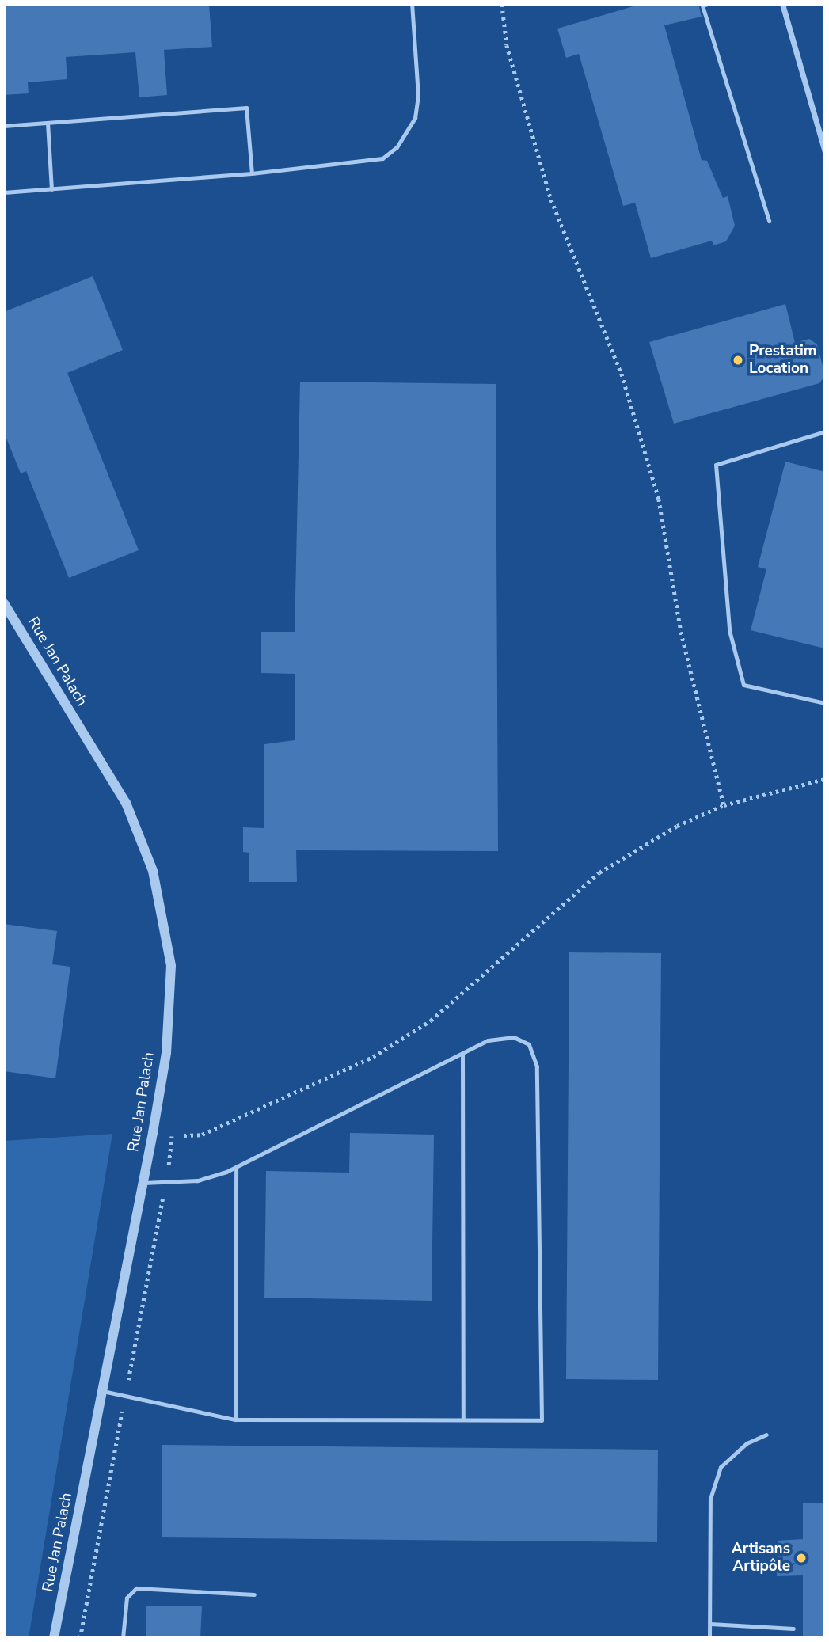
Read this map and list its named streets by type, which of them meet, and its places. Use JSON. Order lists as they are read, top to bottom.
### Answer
{
  "streets": {
    "street": ["Rue Jan Palach"]
  },
  "places": ["Prestatim Location", "Artisans Artipôle"]
}
